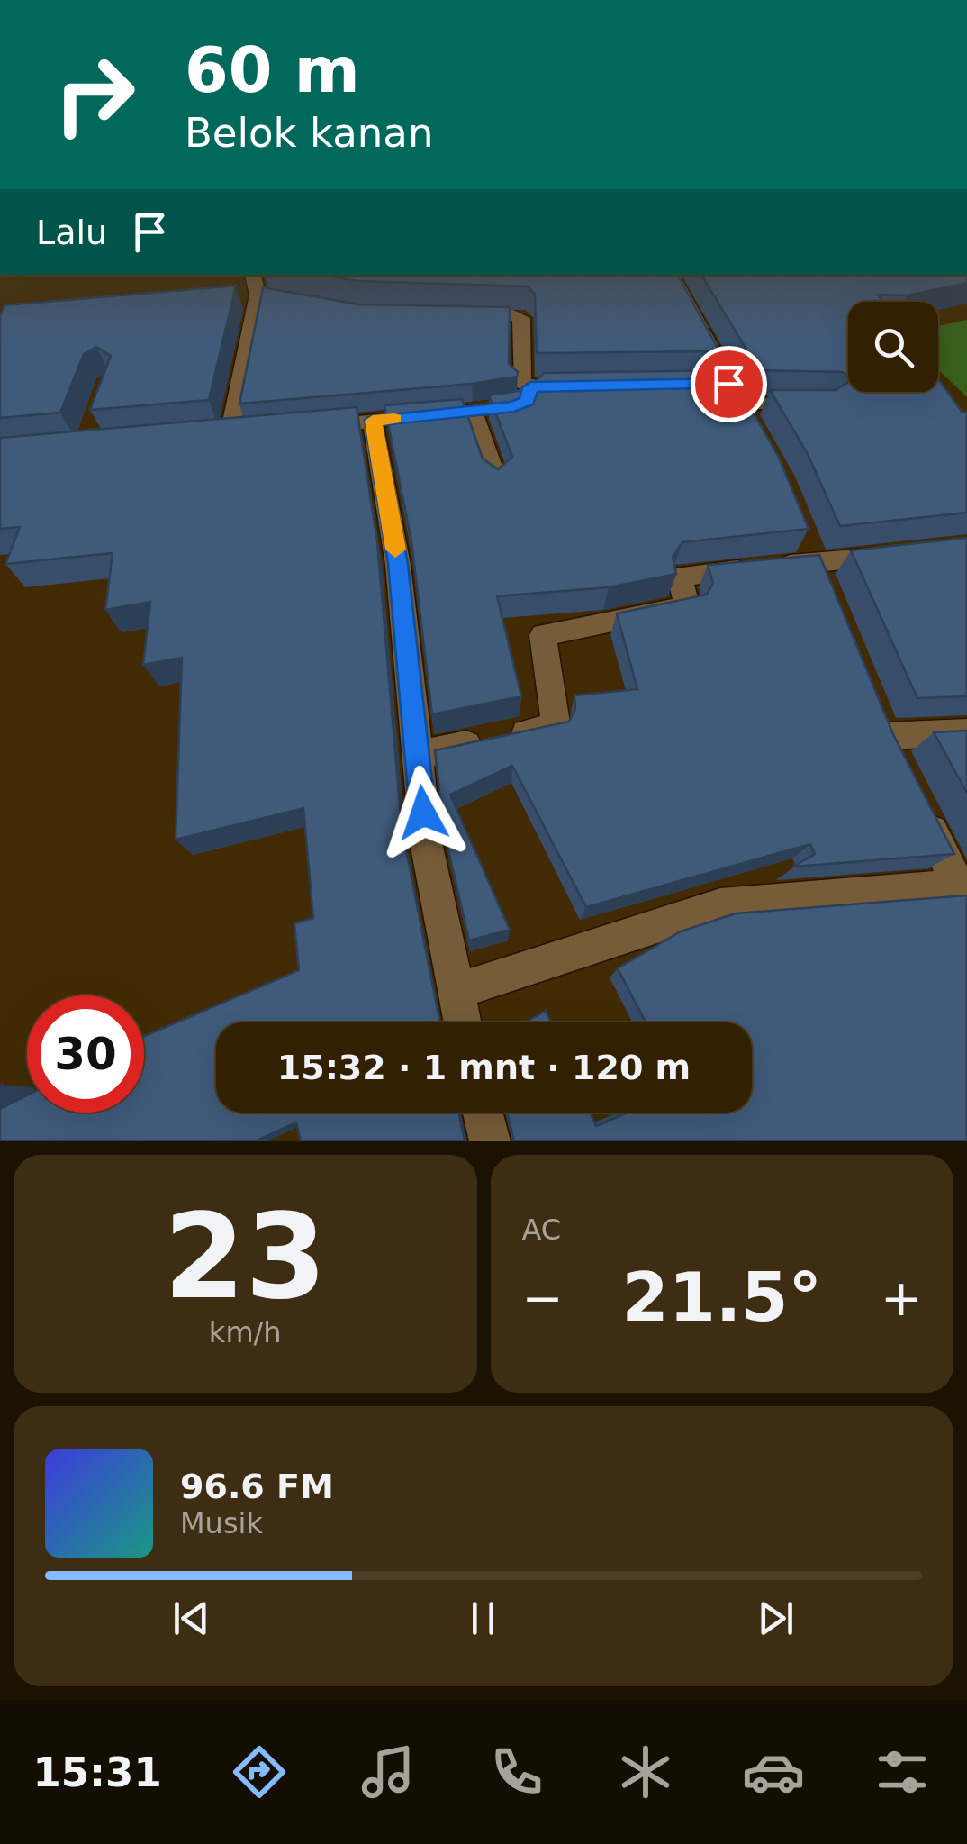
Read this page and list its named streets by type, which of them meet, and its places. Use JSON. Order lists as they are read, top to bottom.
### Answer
{
  "page": {
    "turn": ["60 m", "Belok kanan"],
    "then": "Lalu",
    "limit": "30",
    "trip": "15:32 · 1 mnt · 120 m",
    "tile": [
      ["23", "km/h"],
      "AC"
    ],
    "heat": ["−", "21.5°", "+"],
    "song": ["96.6 FM", "Musik"],
    "tabs": "15:31"
  }
}
